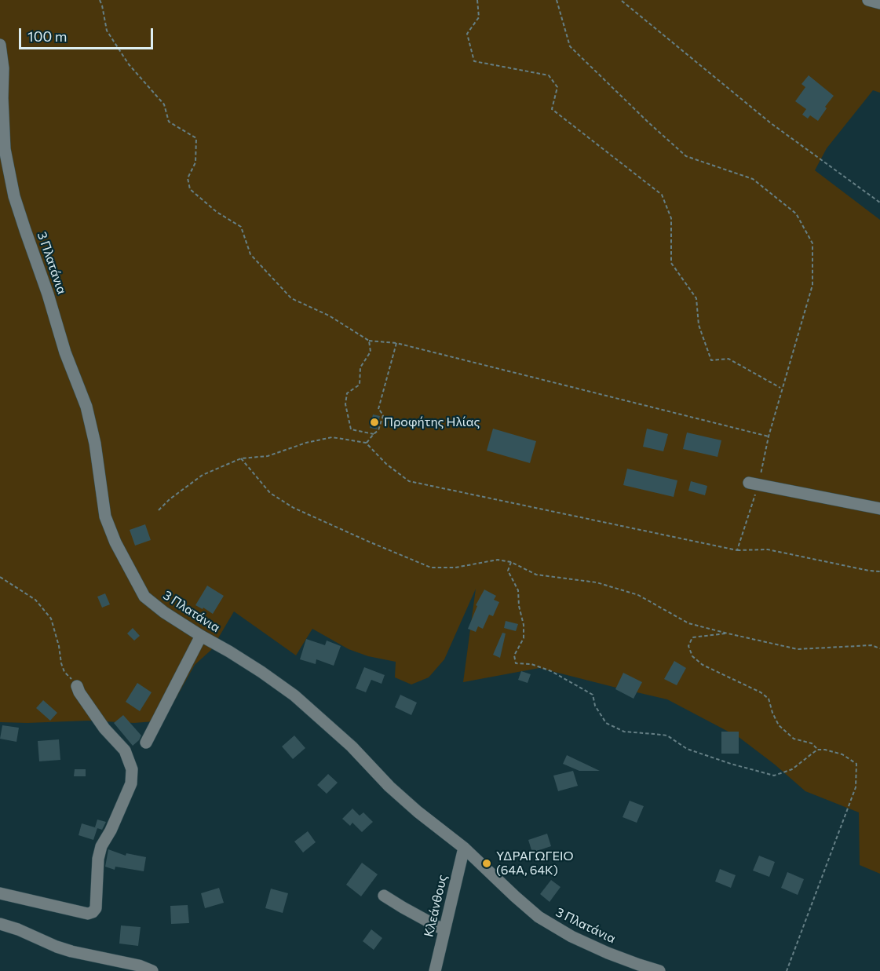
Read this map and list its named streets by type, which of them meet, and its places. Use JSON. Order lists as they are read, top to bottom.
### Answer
{
  "streets": {
    "street": ["3 Πλατάνια", "Κλεάνθους"]
  },
  "crossings": [
    ["3 Πλατάνια", "Κλεάνθους"]
  ],
  "places": ["Προφήτης Ηλίας", "ΥΔΡΑΓΩΓΕΙΟ (64Α, 64Κ)"],
  "scale_bar": "100 m"
}
